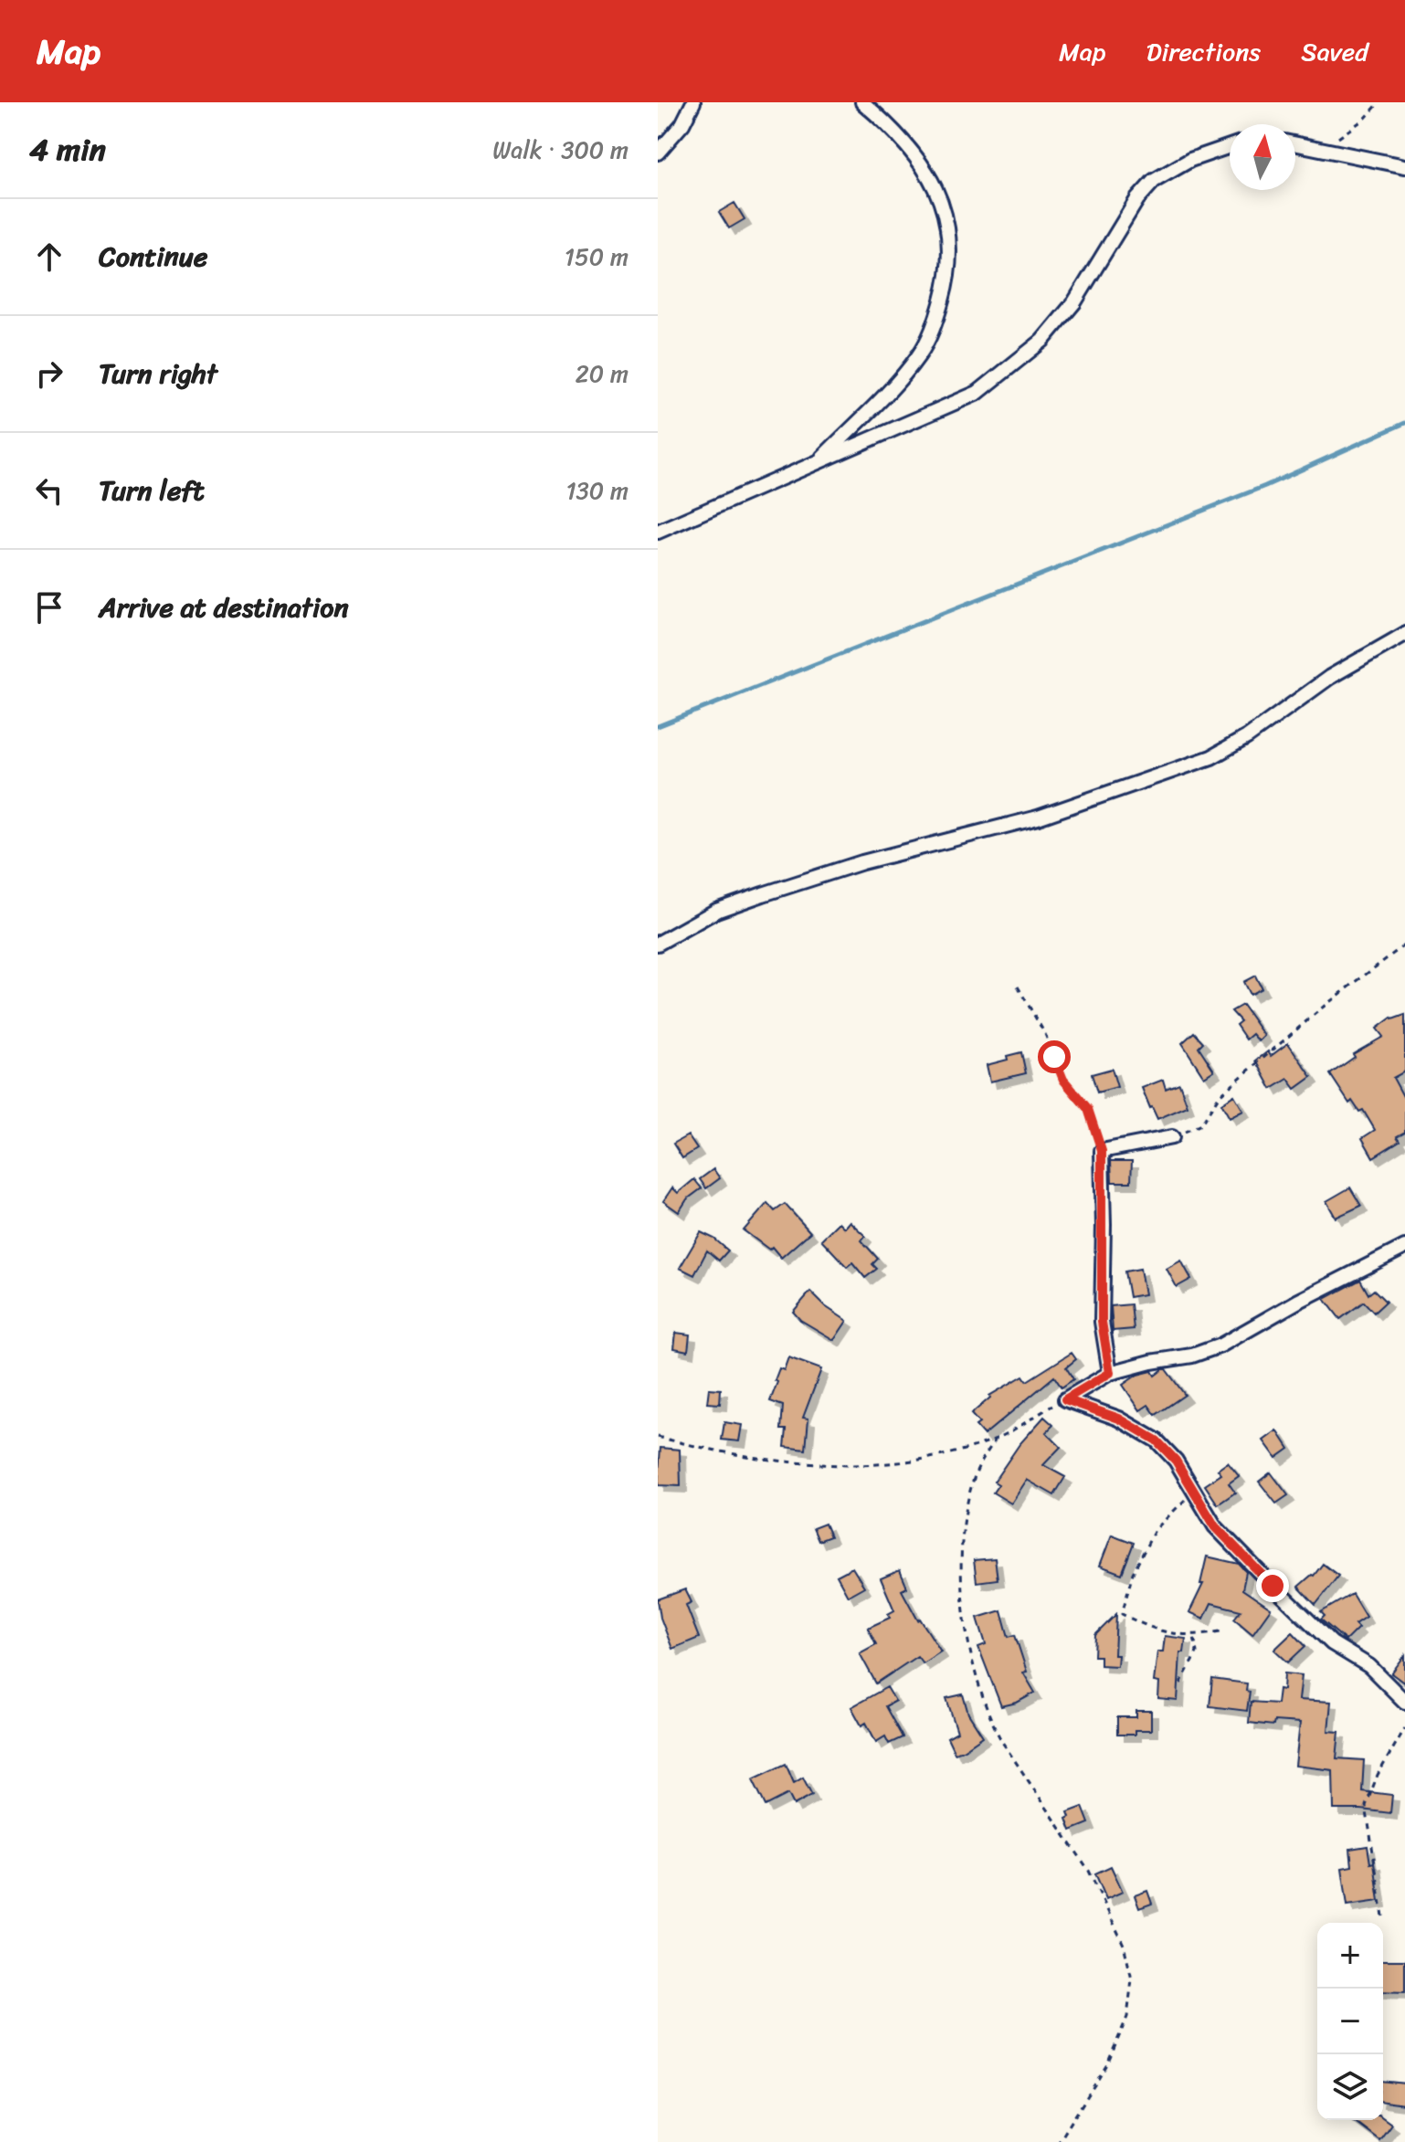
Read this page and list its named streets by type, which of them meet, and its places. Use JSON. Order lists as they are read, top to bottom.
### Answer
{
  "north": "top",
  "page": {
    "header": "Map",
    "nav": ["Map", "Directions", "Saved"],
    "heading": ["4 min", "Walk · 300 m"],
    "list": [
      ["Continue", "150 m"],
      ["Turn right", "20 m"],
      ["Turn left", "130 m"],
      "Arrive at destination"
    ],
    "map_buttons": ["+", "−"]
  }
}
